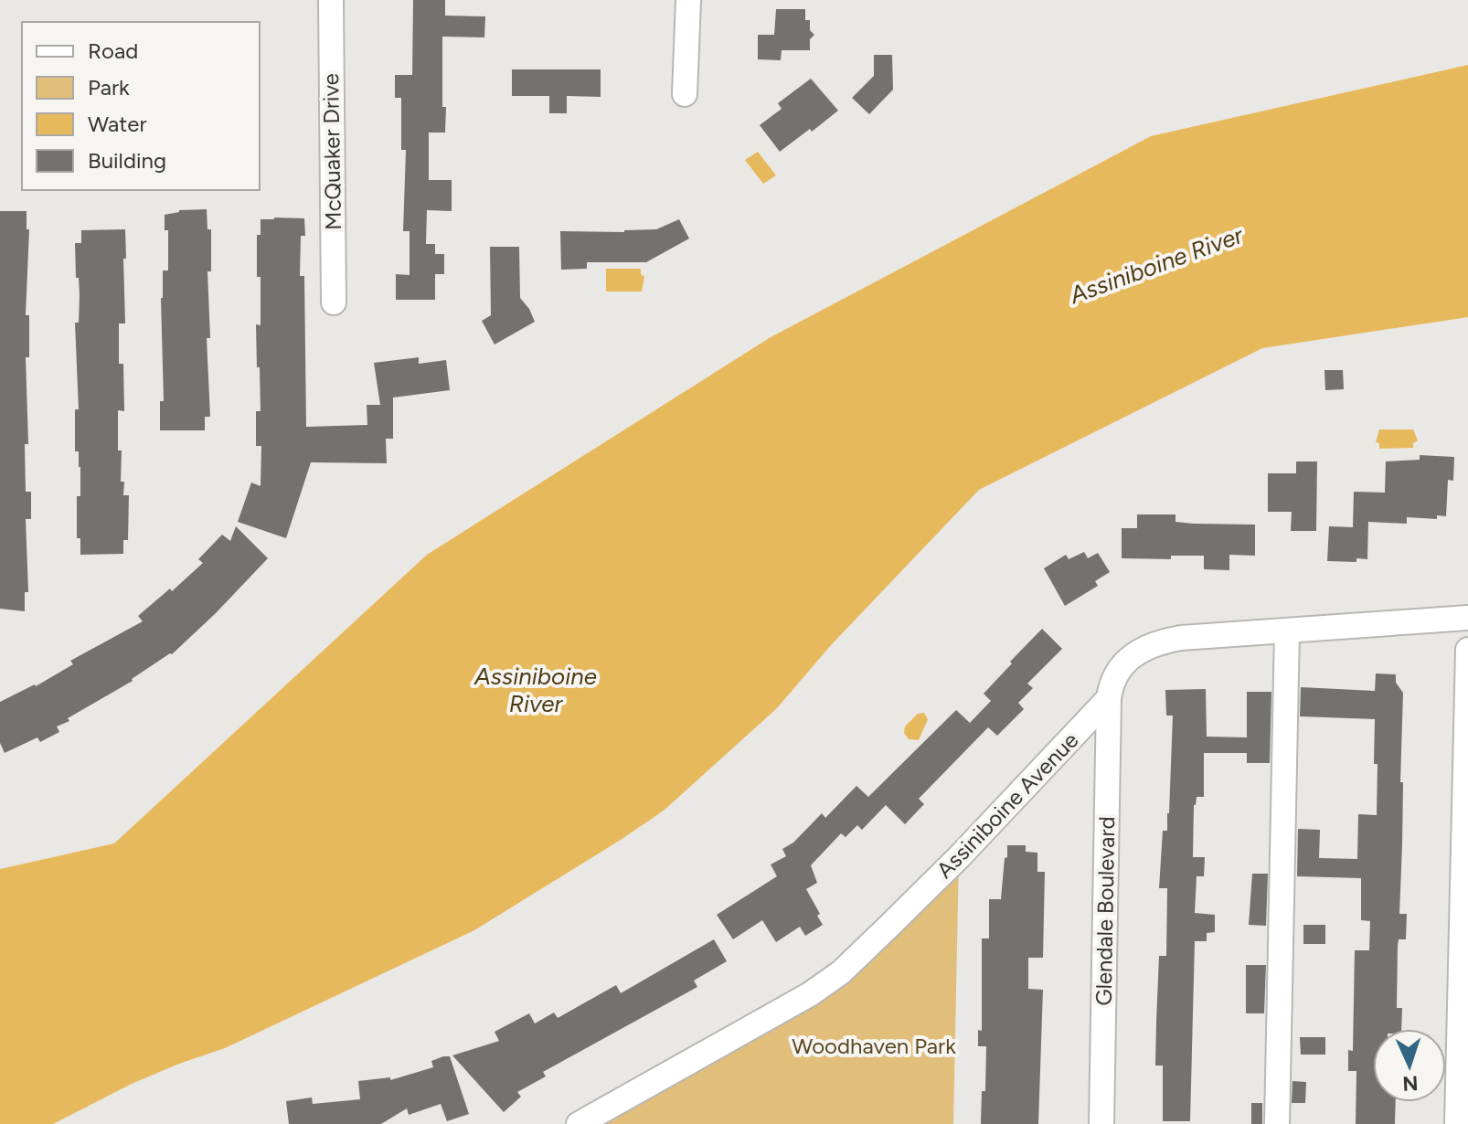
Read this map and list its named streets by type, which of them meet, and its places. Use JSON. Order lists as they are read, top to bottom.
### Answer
{
  "streets": {
    "street": ["McQuaker Drive", "Assiniboine Avenue", "Glendale Boulevard"]
  },
  "crossings": [
    ["Assiniboine Avenue", "Glendale Boulevard"]
  ],
  "water": ["Assiniboine River"],
  "parks": ["Woodhaven Park"],
  "legend": [
    "Road",
    "Park",
    "Water",
    "Building"
  ],
  "north": "bottom"
}
